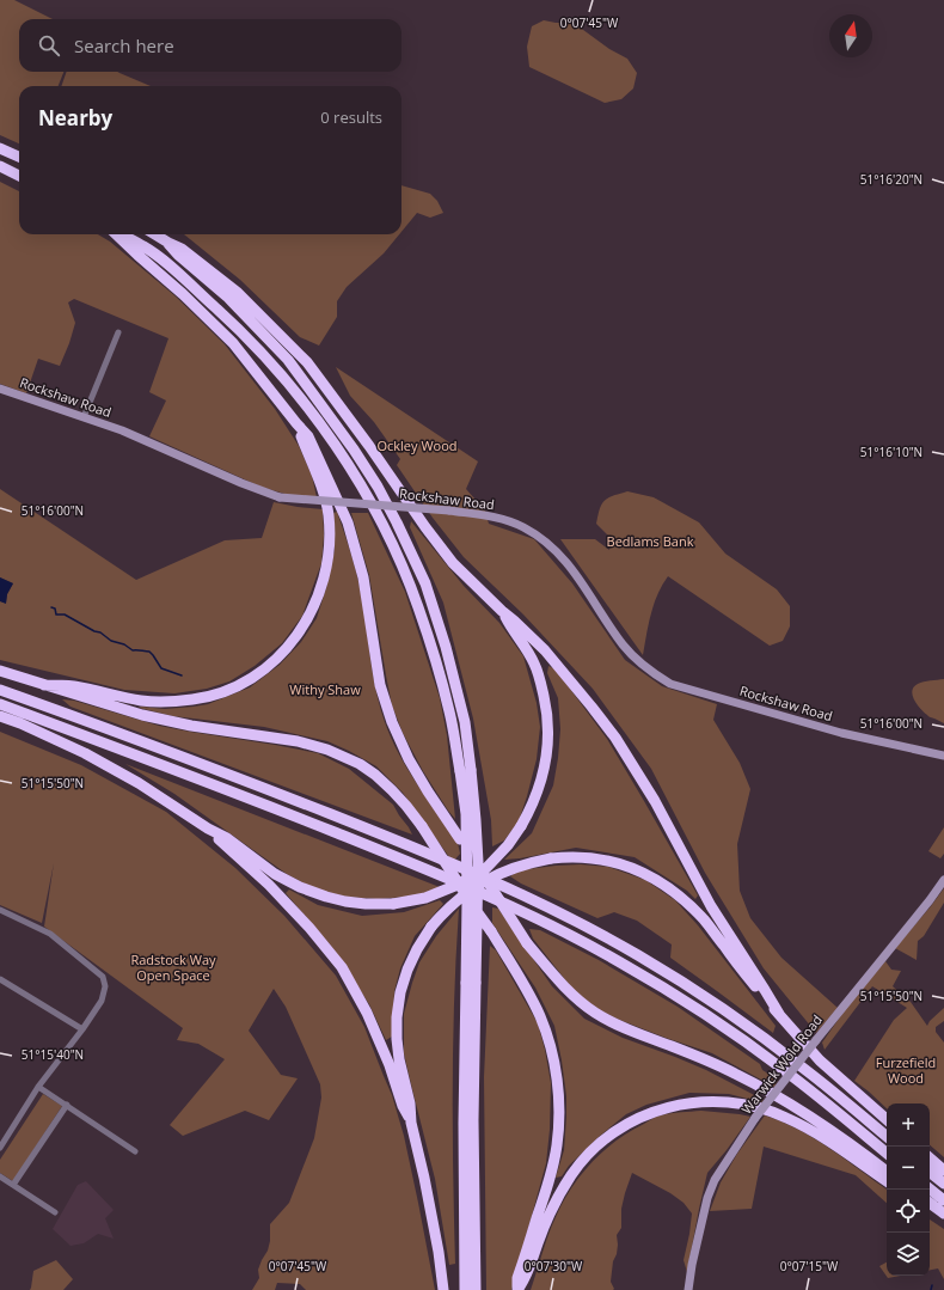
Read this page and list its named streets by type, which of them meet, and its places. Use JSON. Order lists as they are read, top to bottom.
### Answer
{
  "streets": {
    "street": ["Rockshaw Road", "Warwick Wold Road"]
  },
  "parks": [
    "Ockley Wood",
    "Bedlams Bank",
    "Withy Shaw",
    "Radstock Way Open Space",
    "Furzefield Wood"
  ],
  "north": "top",
  "page": {
    "search": "Search here",
    "heading": ["Nearby", "0 results"],
    "map_buttons": ["+", "−"]
  },
  "coordinates": [
    "0°07'45\"W",
    "51°16'20\"N",
    "51°16'10\"N",
    "51°16'00\"N",
    "51°15'50\"N",
    "51°15'40\"N",
    "0°07'30\"W",
    "0°07'15\"W"
  ]
}
